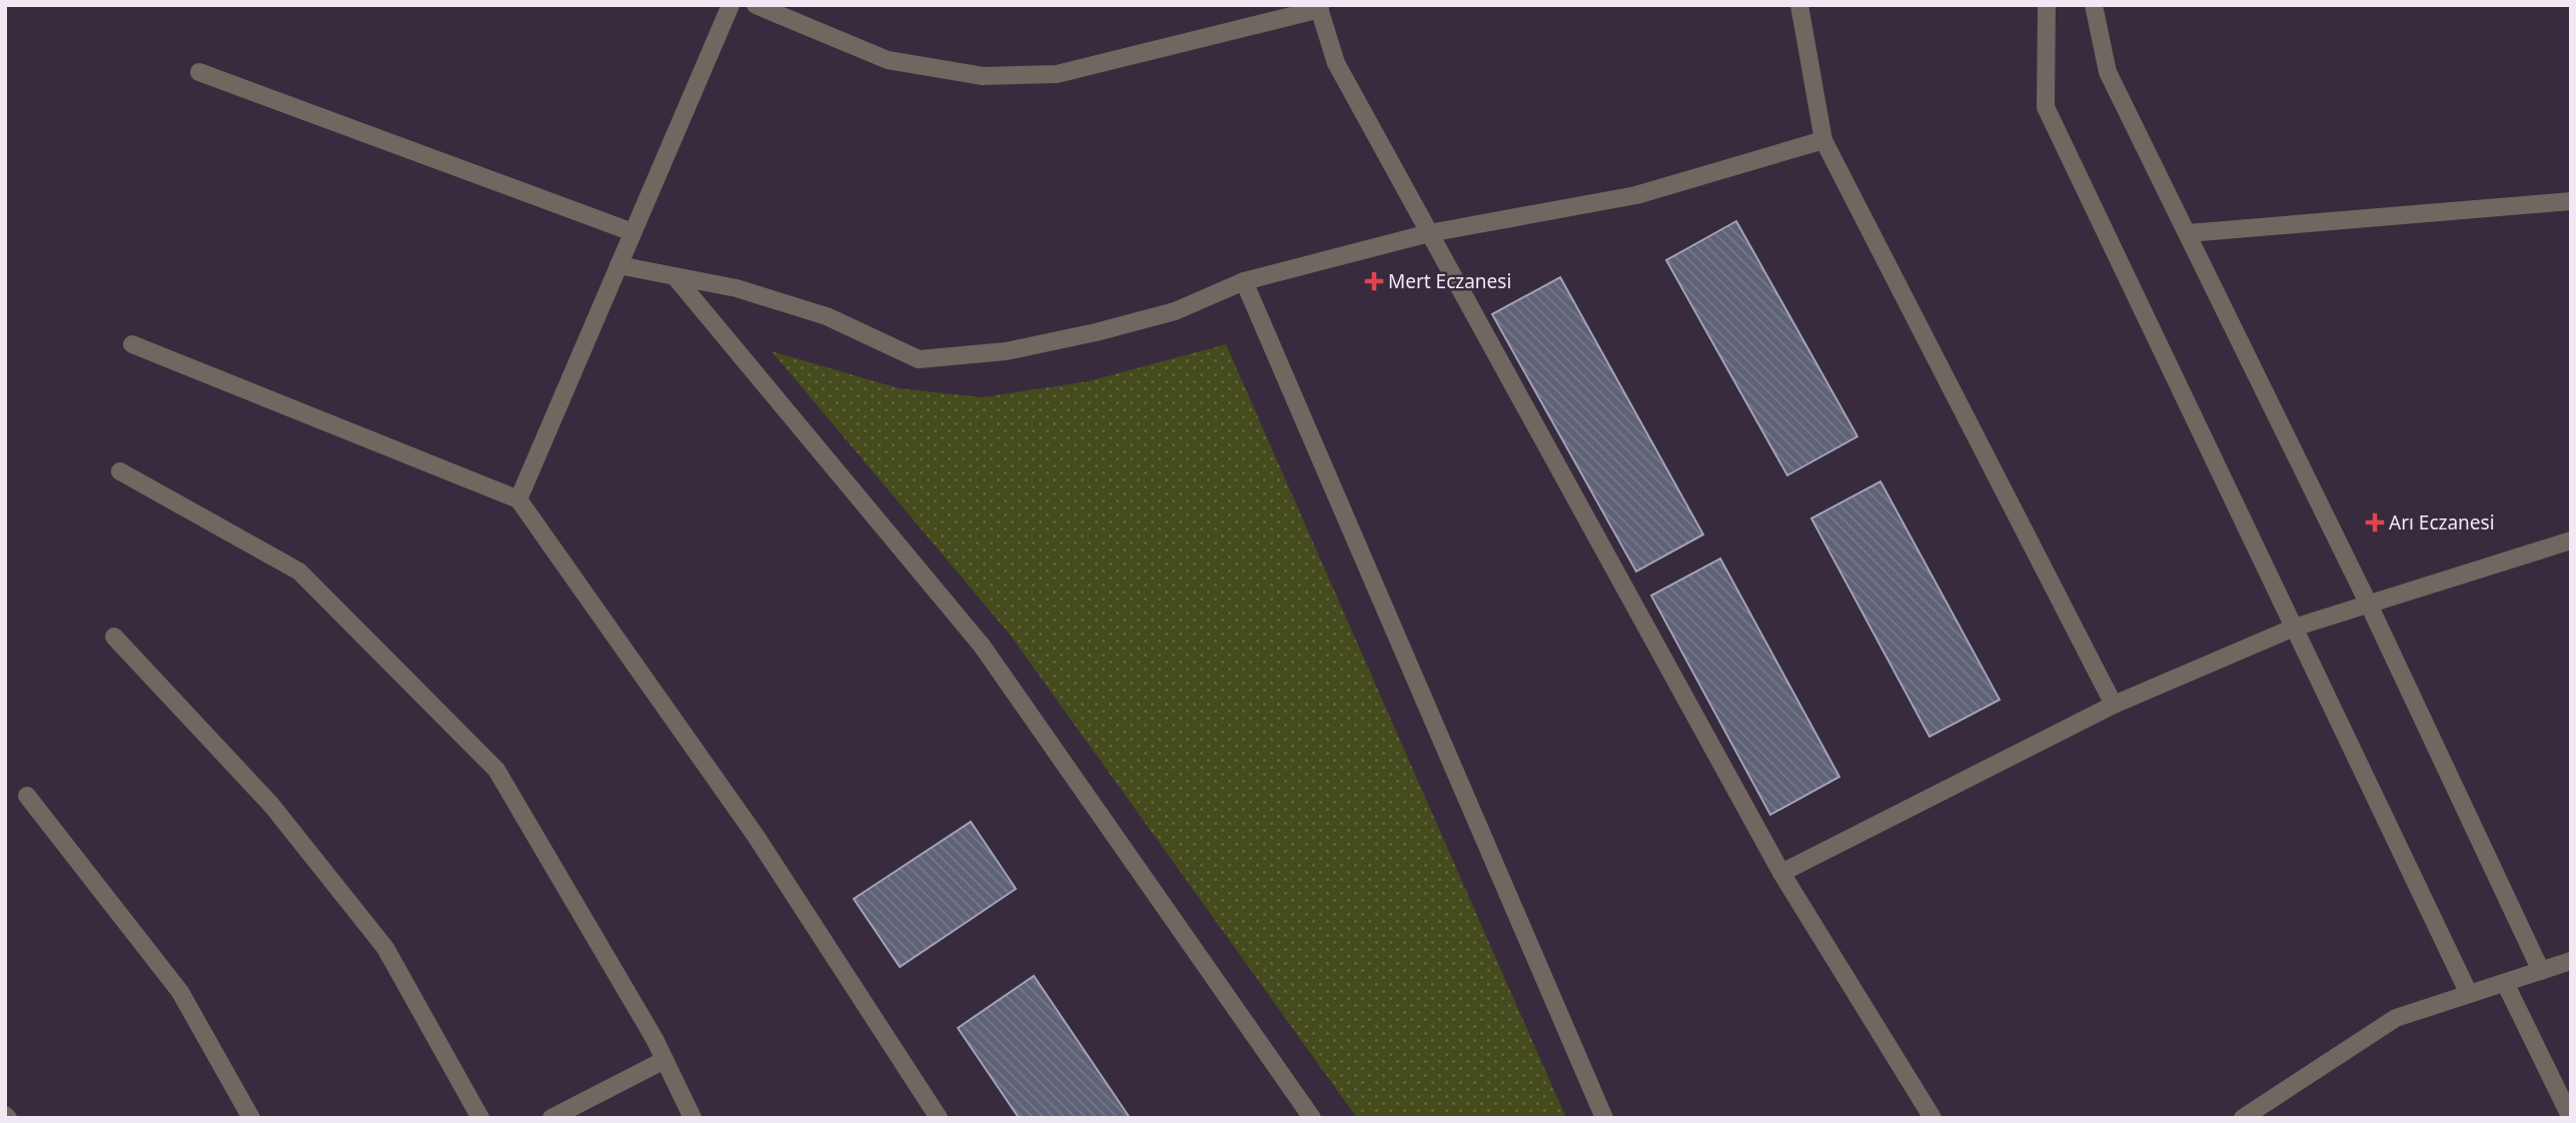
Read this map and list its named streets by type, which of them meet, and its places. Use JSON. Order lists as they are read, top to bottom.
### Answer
{
  "places": {
    "health": ["Mert Eczanesi", "Arı Eczanesi"]
  }
}
